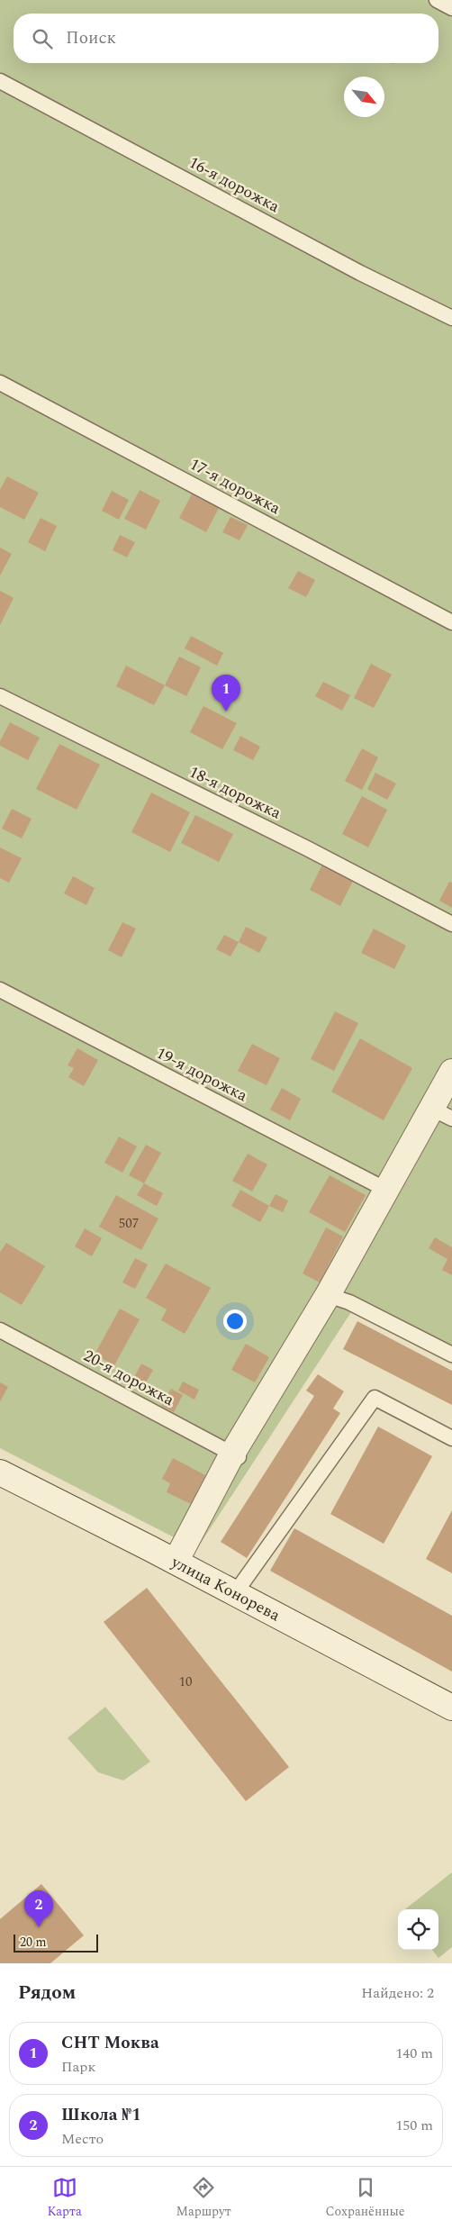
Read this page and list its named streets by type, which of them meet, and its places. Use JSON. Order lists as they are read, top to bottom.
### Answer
{
  "streets": {
    "street": ["улица Конорева"],
    "lane": [
      "16-я дорожка",
      "17-я дорожка",
      "18-я дорожка",
      "19-я дорожка",
      "20-я дорожка"
    ]
  },
  "house_numbers": ["507", "10"],
  "scale_bar": "20 m",
  "north": "bottom right",
  "page": {
    "search": "Поиск",
    "pins": ["1", "2"],
    "scale": "20 m",
    "heading": ["Рядом", "Найдено: 2"],
    "list": [
      {
        "mark": "1",
        "name": "СНТ Моква",
        "note": "Парк",
        "value": "140 m"
      },
      {
        "mark": "2",
        "name": "Школа №1",
        "note": "Место",
        "value": "150 m"
      }
    ],
    "nav": ["Карта", "Маршрут", "Сохранённые"]
  }
}
